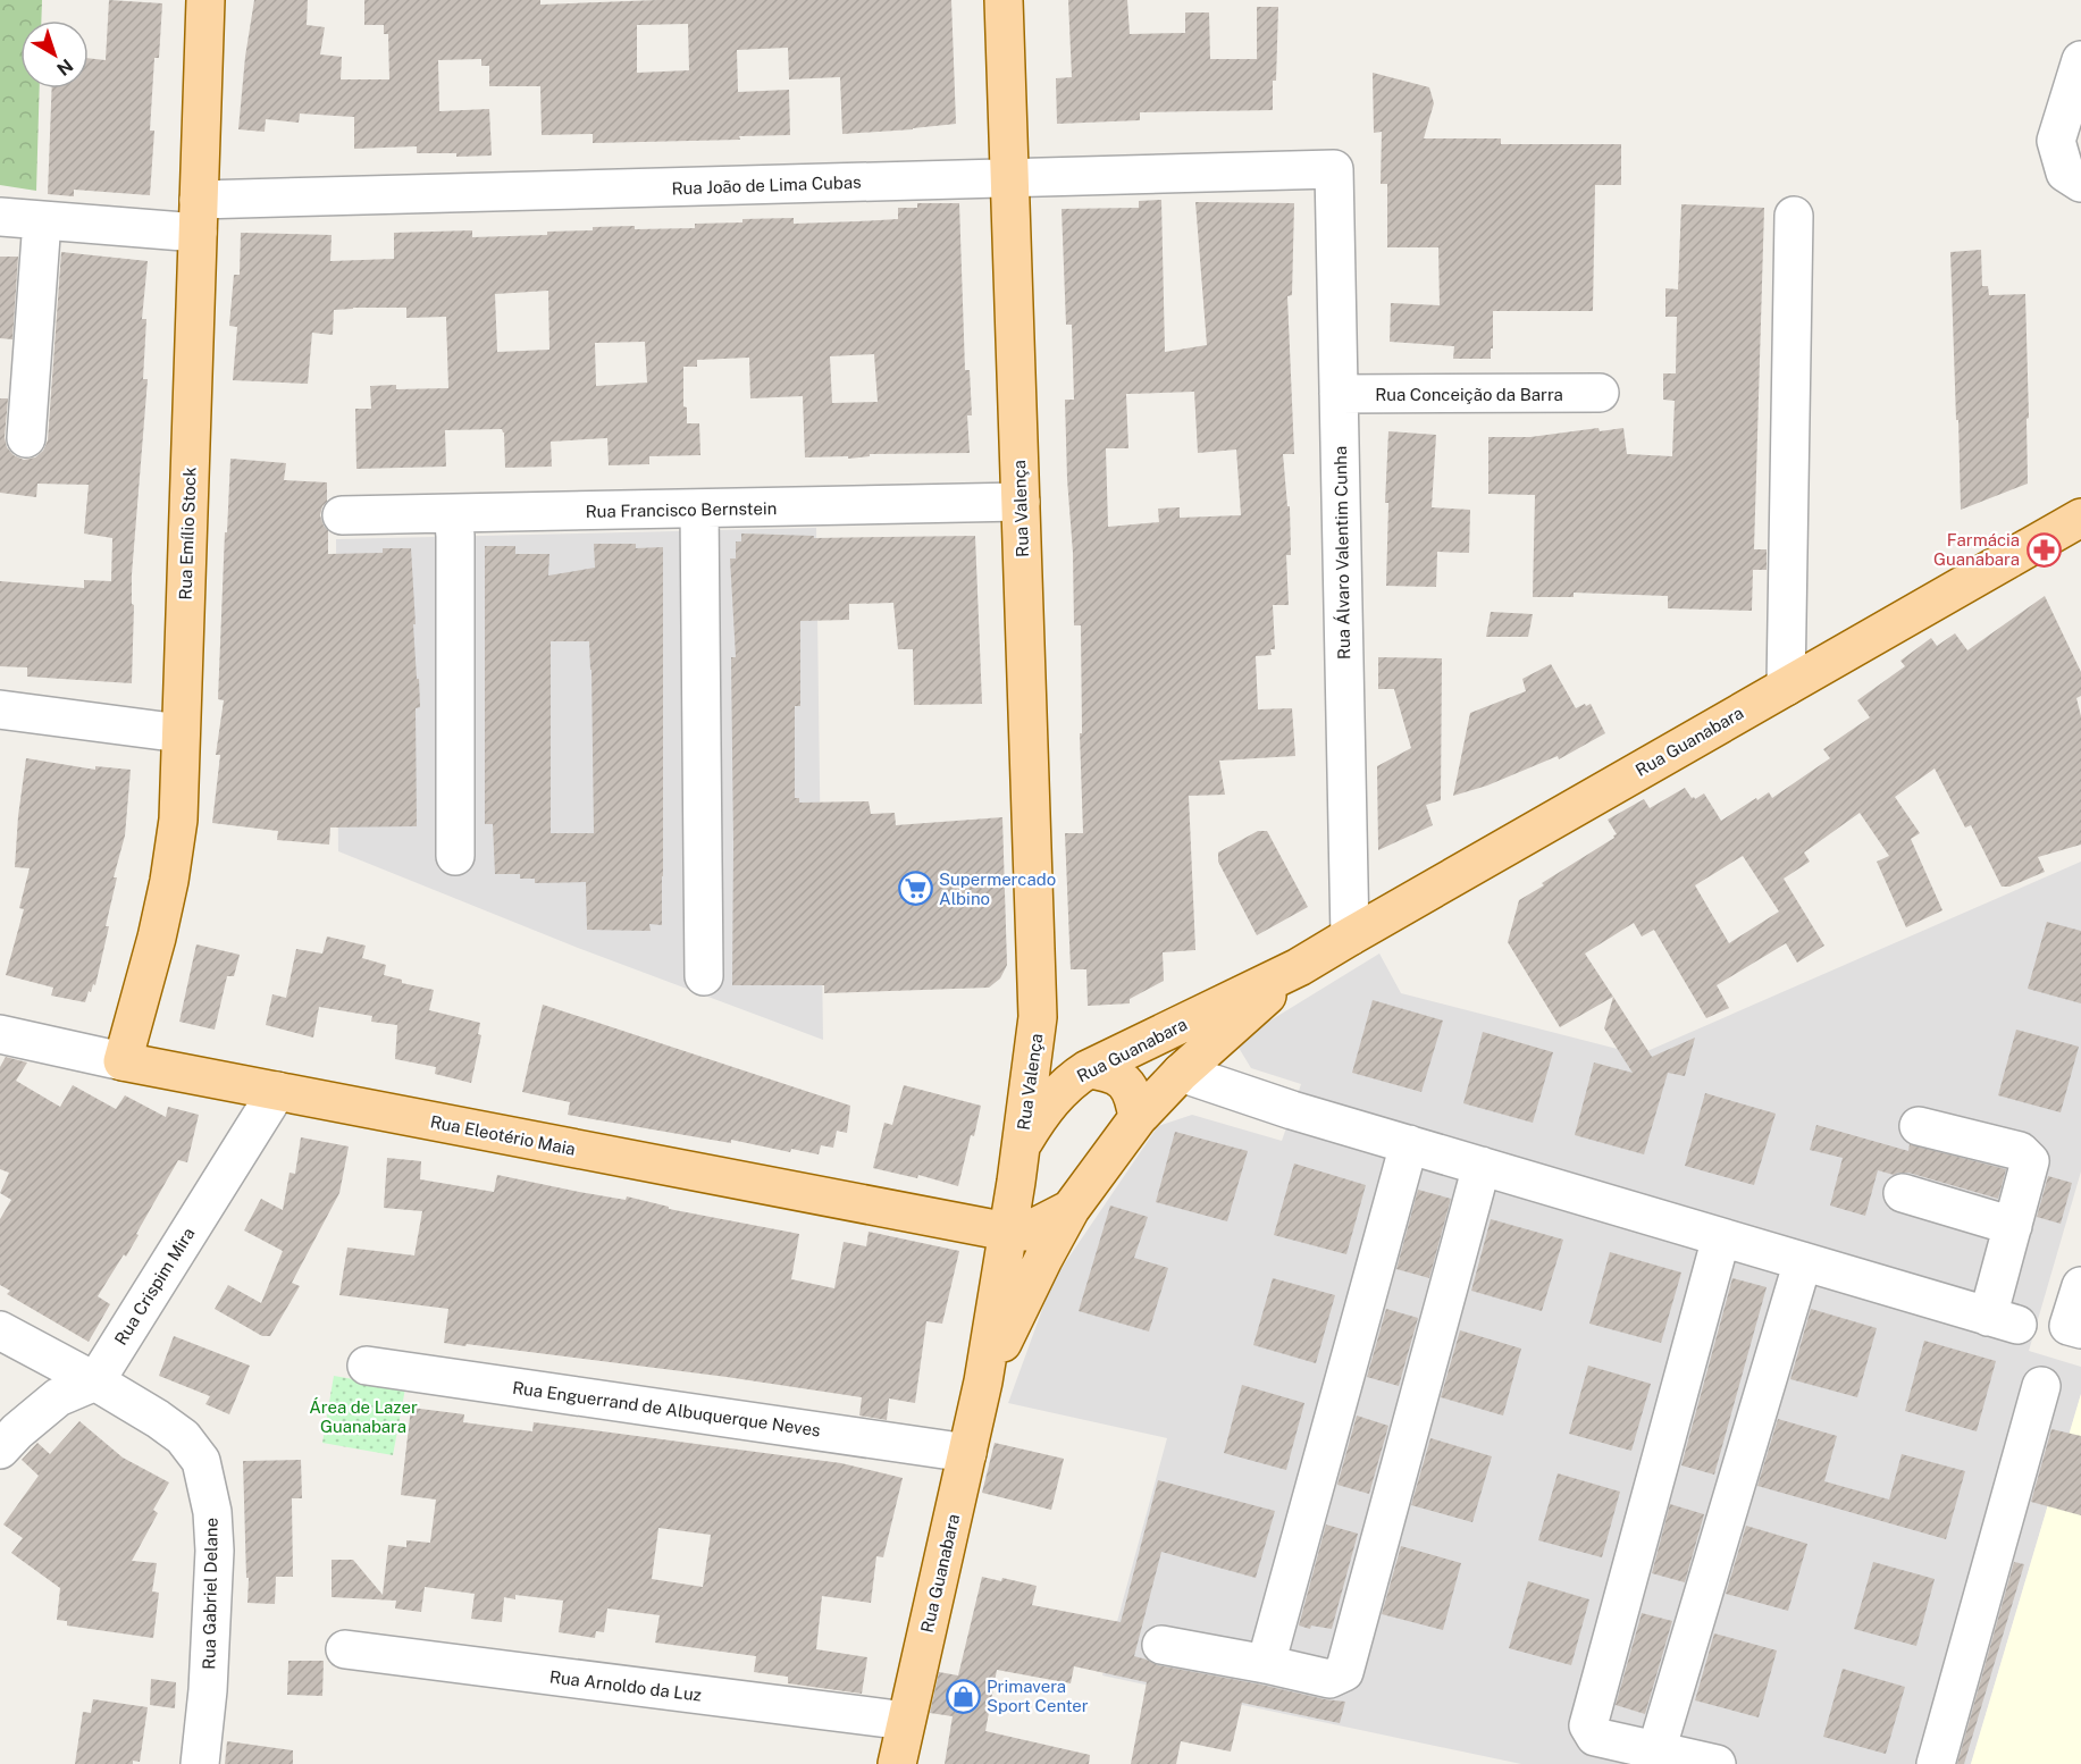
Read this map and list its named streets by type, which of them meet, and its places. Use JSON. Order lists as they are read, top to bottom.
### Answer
{
  "streets": {
    "main road": [
      "Rua Valença",
      "Rua Emílio Stock",
      "Rua Guanabara",
      "Rua Eleotério Maia"
    ],
    "street": [
      "Rua João de Lima Cubas",
      "Rua Conceição da Barra",
      "Rua Francisco Bernstein",
      "Rua Álvaro Valentim Cunha",
      "Rua Crispim Mira",
      "Rua Enguerrand de Albuquerque Neves",
      "Rua Gabriel Delane",
      "Rua Arnoldo da Luz"
    ]
  },
  "crossings": [
    ["Rua João de Lima Cubas", "Rua Valença"],
    ["Rua João de Lima Cubas", "Rua Emílio Stock"],
    ["Rua João de Lima Cubas", "Rua Álvaro Valentim Cunha"],
    ["Rua Conceição da Barra", "Rua Álvaro Valentim Cunha"],
    ["Rua Valença", "Rua Francisco Bernstein"],
    ["Rua Valença", "Rua Guanabara"],
    ["Rua Emílio Stock", "Rua Eleotério Maia"],
    ["Rua Álvaro Valentim Cunha", "Rua Guanabara"],
    ["Rua Guanabara", "Rua Eleotério Maia"],
    ["Rua Guanabara", "Rua Enguerrand de Albuquerque Neves"],
    ["Rua Guanabara", "Rua Arnoldo da Luz"],
    ["Rua Eleotério Maia", "Rua Crispim Mira"],
    ["Rua Crispim Mira", "Rua Gabriel Delane"]
  ],
  "parks": ["Área de Lazer Guanabara"],
  "places": {
    "pharmacy": ["Farmácia Guanabara"],
    "supermarket": ["Supermercado Albino"],
    "shop": ["Primavera Sport Center"]
  },
  "north": "bottom right"
}
